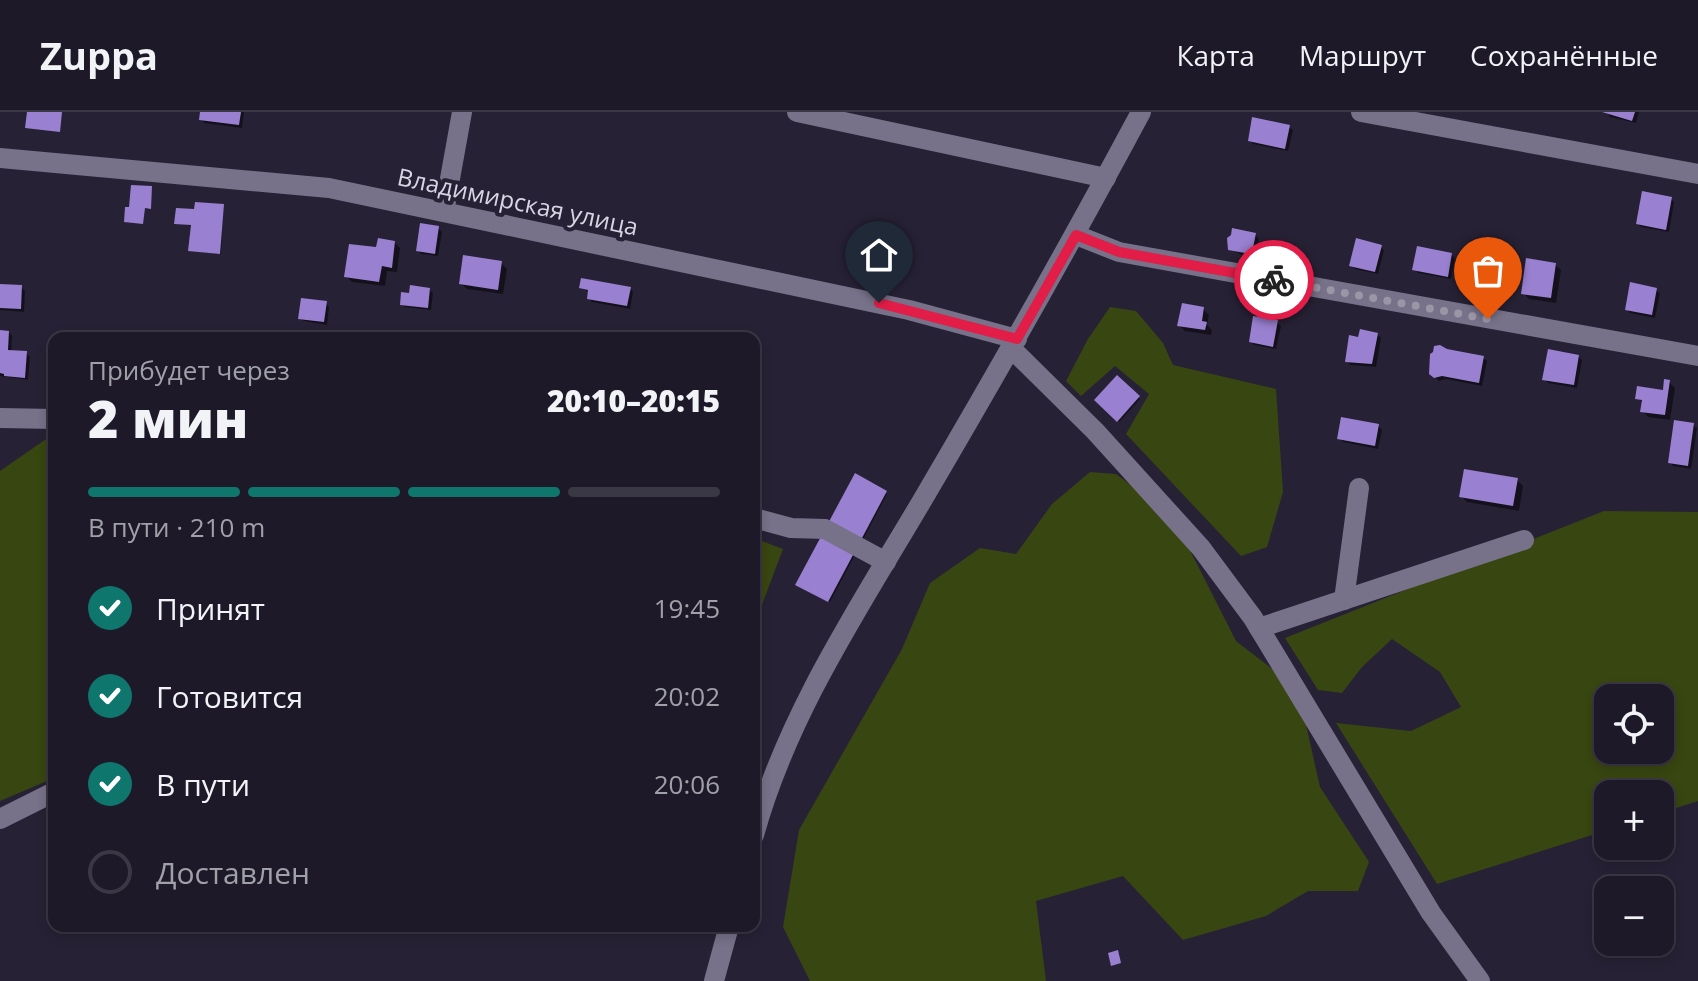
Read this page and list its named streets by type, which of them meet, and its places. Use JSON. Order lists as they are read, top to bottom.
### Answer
{
  "streets": {
    "street": ["Владимирская улица"]
  },
  "page": {
    "header": "Zuppa",
    "nav": ["Карта", "Маршрут", "Сохранённые"],
    "heading": ["2 мин", "Прибудет через", "20:10–20:15"],
    "bar": "В пути · 210 m",
    "list": [
      ["Принят", "19:45"],
      ["Готовится", "20:02"],
      ["В пути", "20:06"],
      "Доставлен"
    ],
    "map_buttons": ["+", "−"]
  }
}
